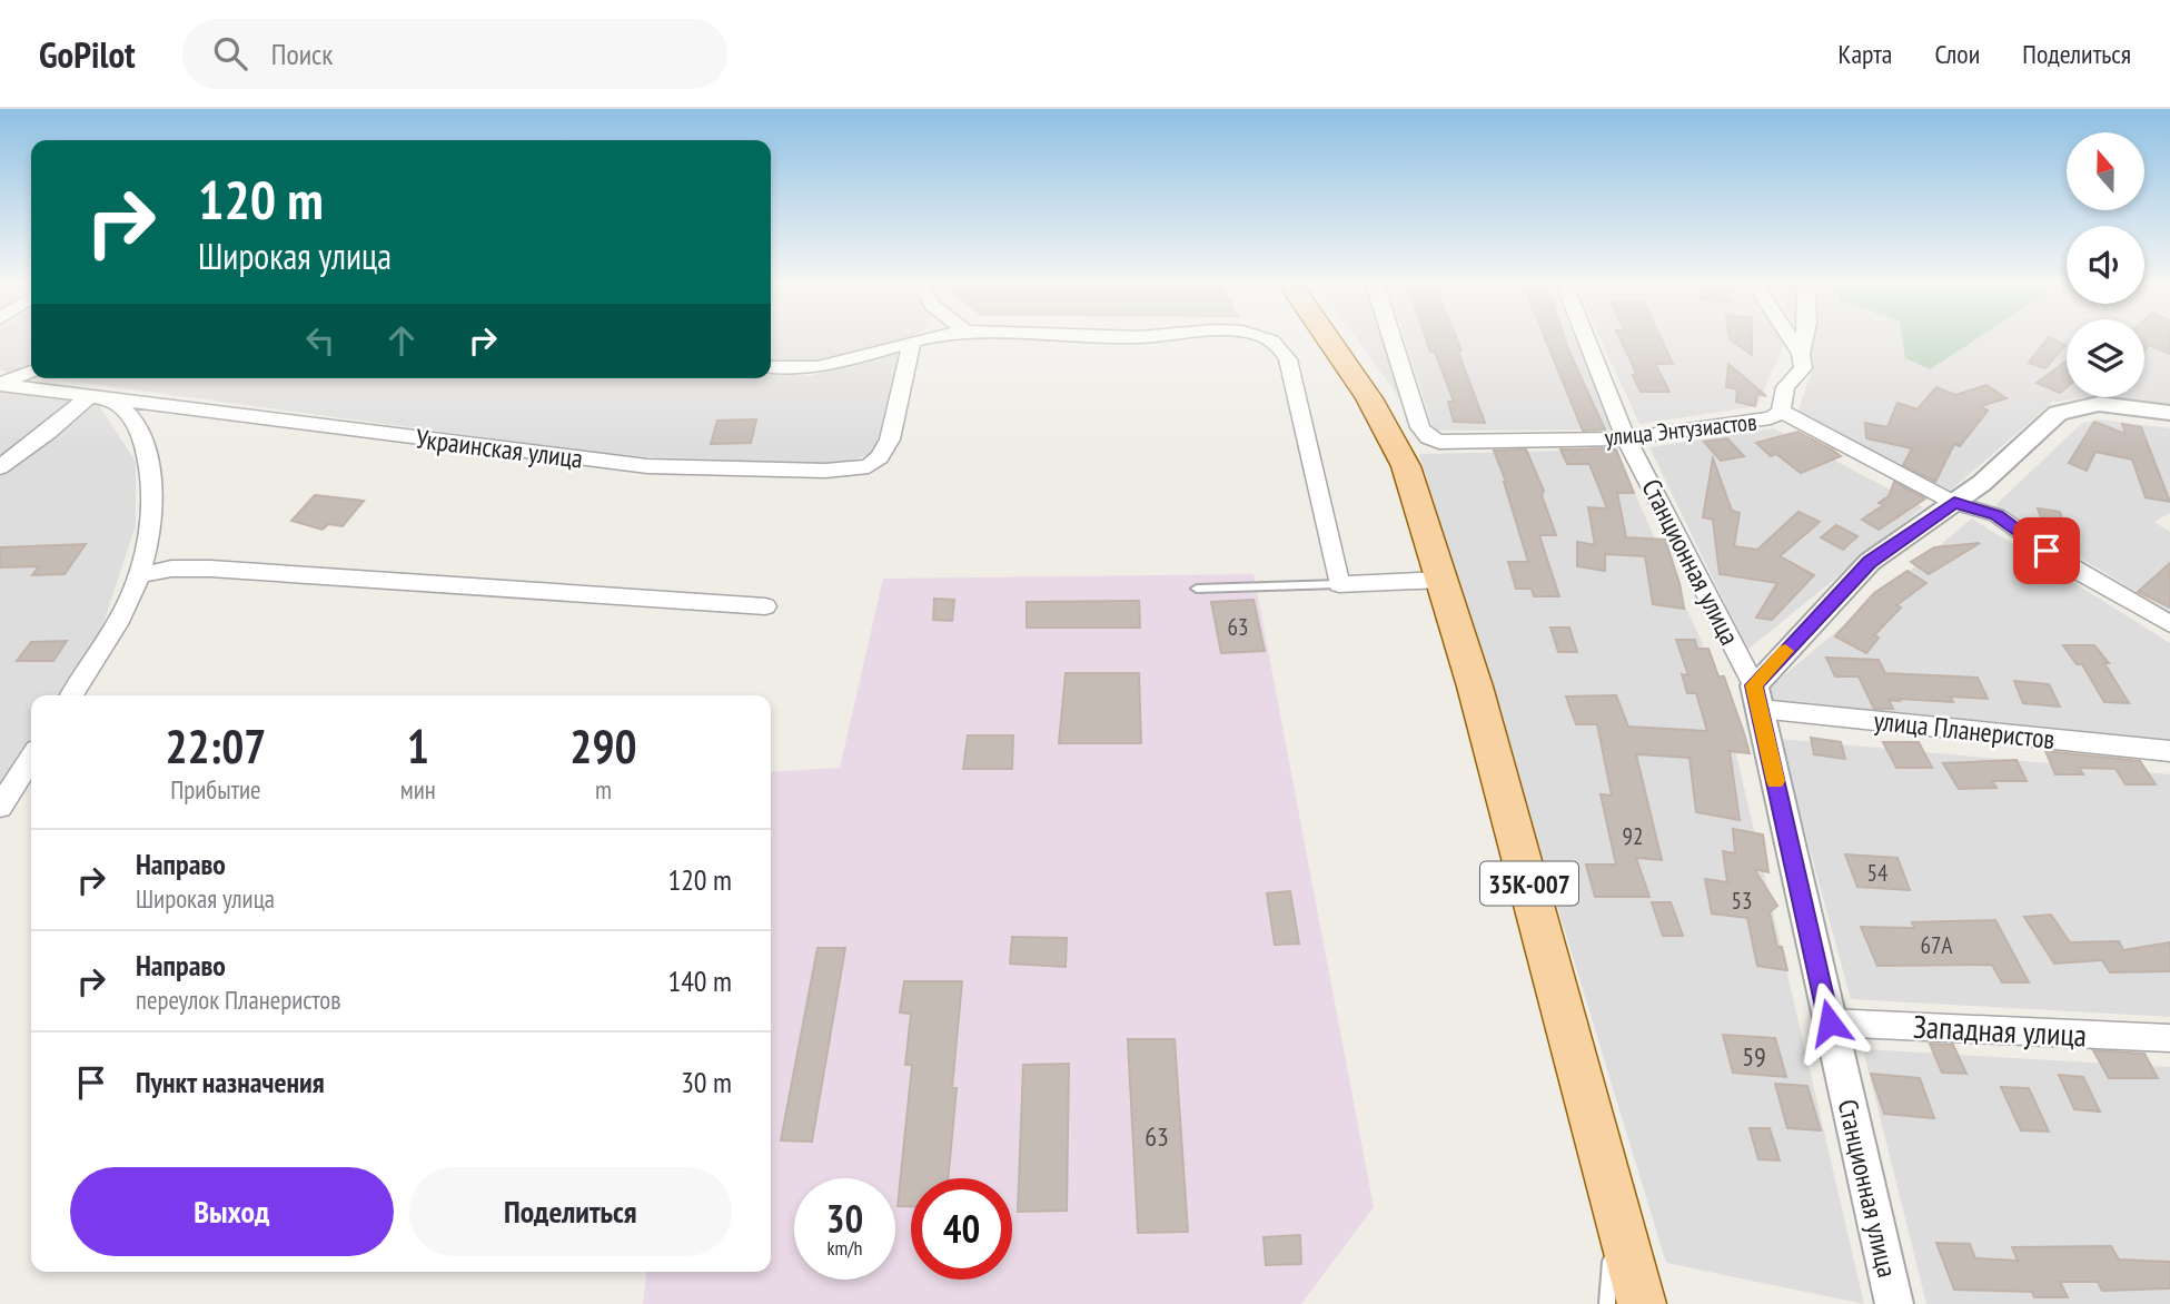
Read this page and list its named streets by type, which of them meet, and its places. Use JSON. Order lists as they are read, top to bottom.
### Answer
{
  "streets": {
    "main road": ["35К-007"],
    "street": [
      "улица Энтузиастов",
      "Украинская улица",
      "Станционная улица",
      "улица Планеристов",
      "Западная улица"
    ]
  },
  "crossings": [
    ["улица Энтузиастов", "Станционная улица"],
    ["Станционная улица", "улица Планеристов"],
    ["Станционная улица", "Западная улица"]
  ],
  "house_numbers": [
    "63",
    "92",
    "54",
    "53",
    "67А",
    "59",
    "63"
  ],
  "north": "top",
  "page": {
    "header": "GoPilot",
    "search": "Поиск",
    "nav": ["Карта", "Слои", "Поделиться"],
    "turn": ["120 m", "Широкая улица"],
    "eta": [
      "22:07",
      "Прибытие",
      "1",
      "мин",
      "290",
      "m"
    ],
    "list": [
      {
        "name": "Направо",
        "note": "Широкая улица",
        "value": "120 m"
      },
      {
        "name": "Направо",
        "note": "переулок Планеристов",
        "value": "140 m"
      },
      {
        "name": "Пункт назначения",
        "value": "30 m"
      }
    ],
    "buttons": ["Выход", "Поделиться"],
    "speed": "30 km/h",
    "limit": "40"
  }
}
